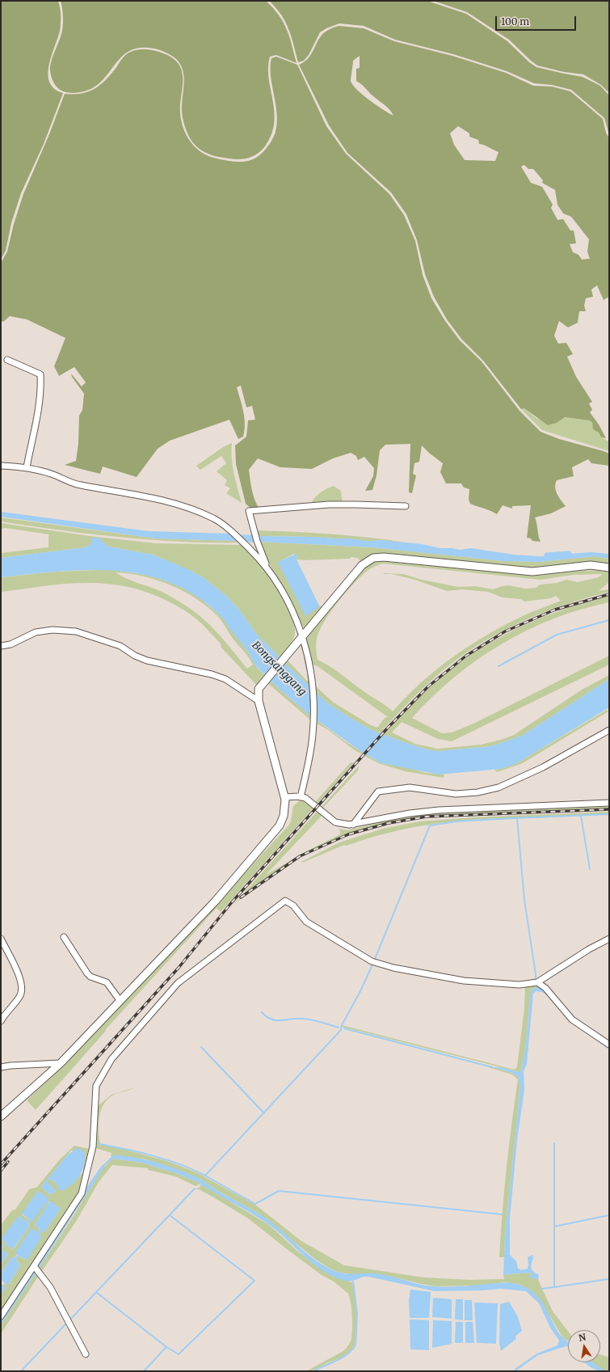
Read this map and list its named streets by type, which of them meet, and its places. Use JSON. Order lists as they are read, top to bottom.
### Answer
{
  "water": ["Bongsanggang"],
  "scale_bar": "100 m",
  "north": "top"
}
